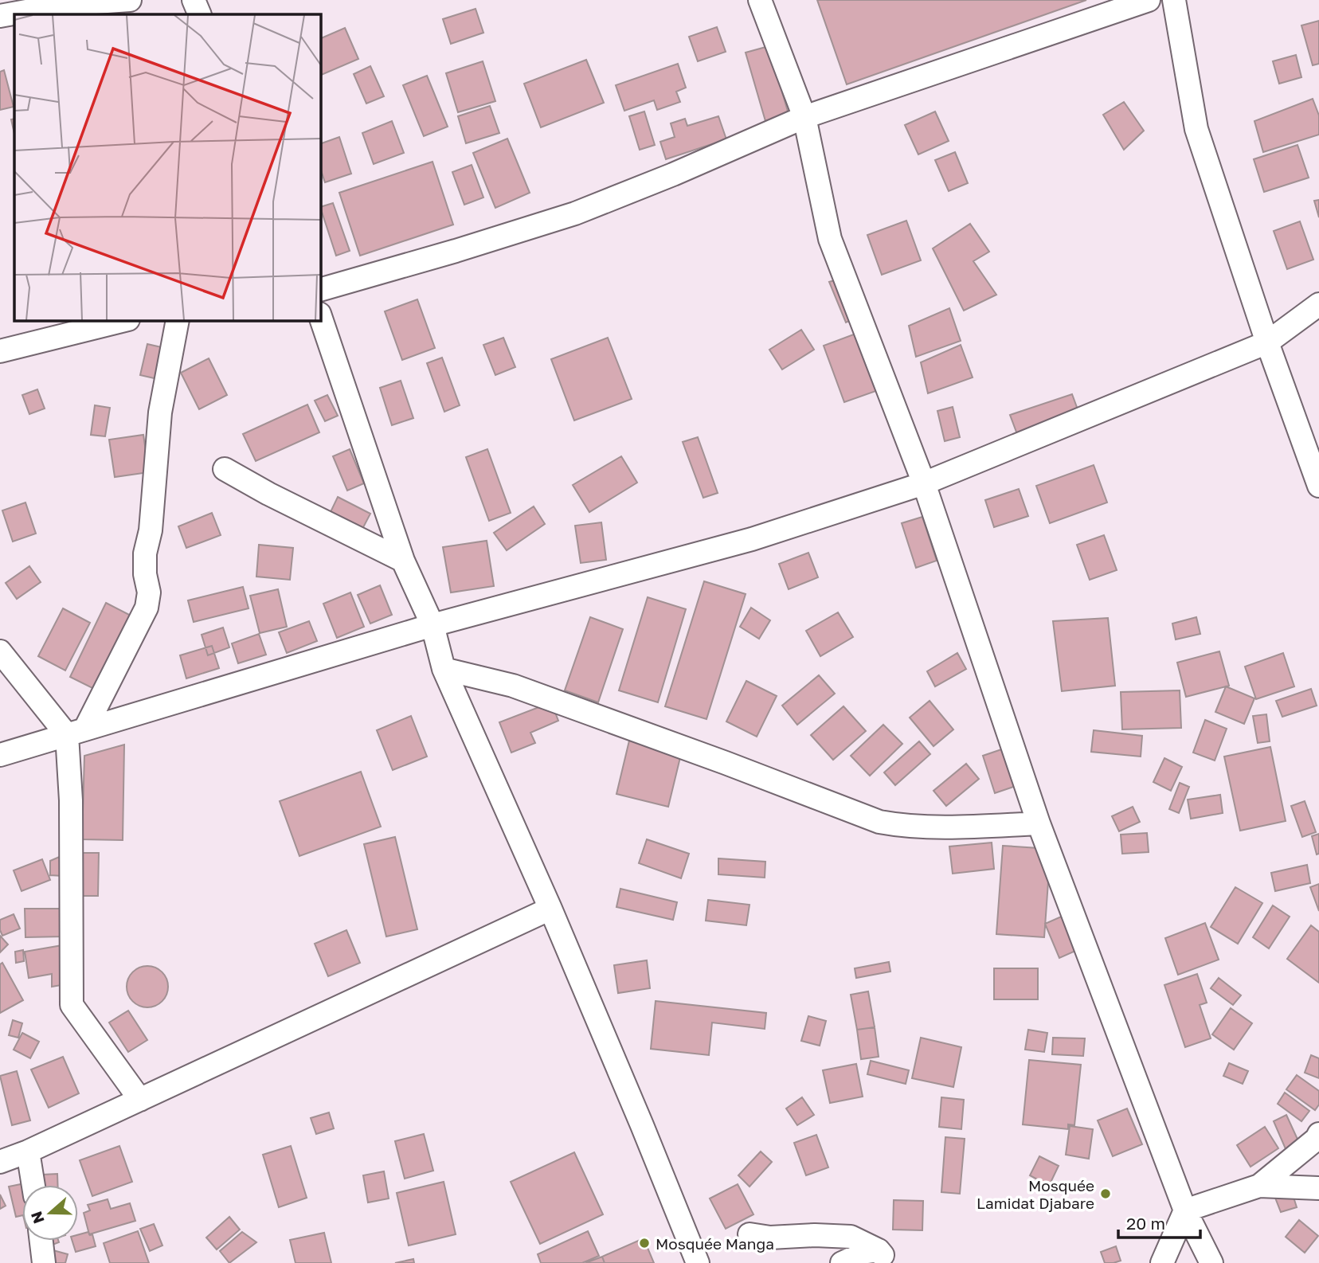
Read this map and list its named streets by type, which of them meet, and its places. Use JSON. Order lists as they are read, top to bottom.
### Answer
{
  "places": ["Mosquée Lamidat Djabare", "Mosquée Manga"],
  "scale_bar": "20 m",
  "north": "left"
}
